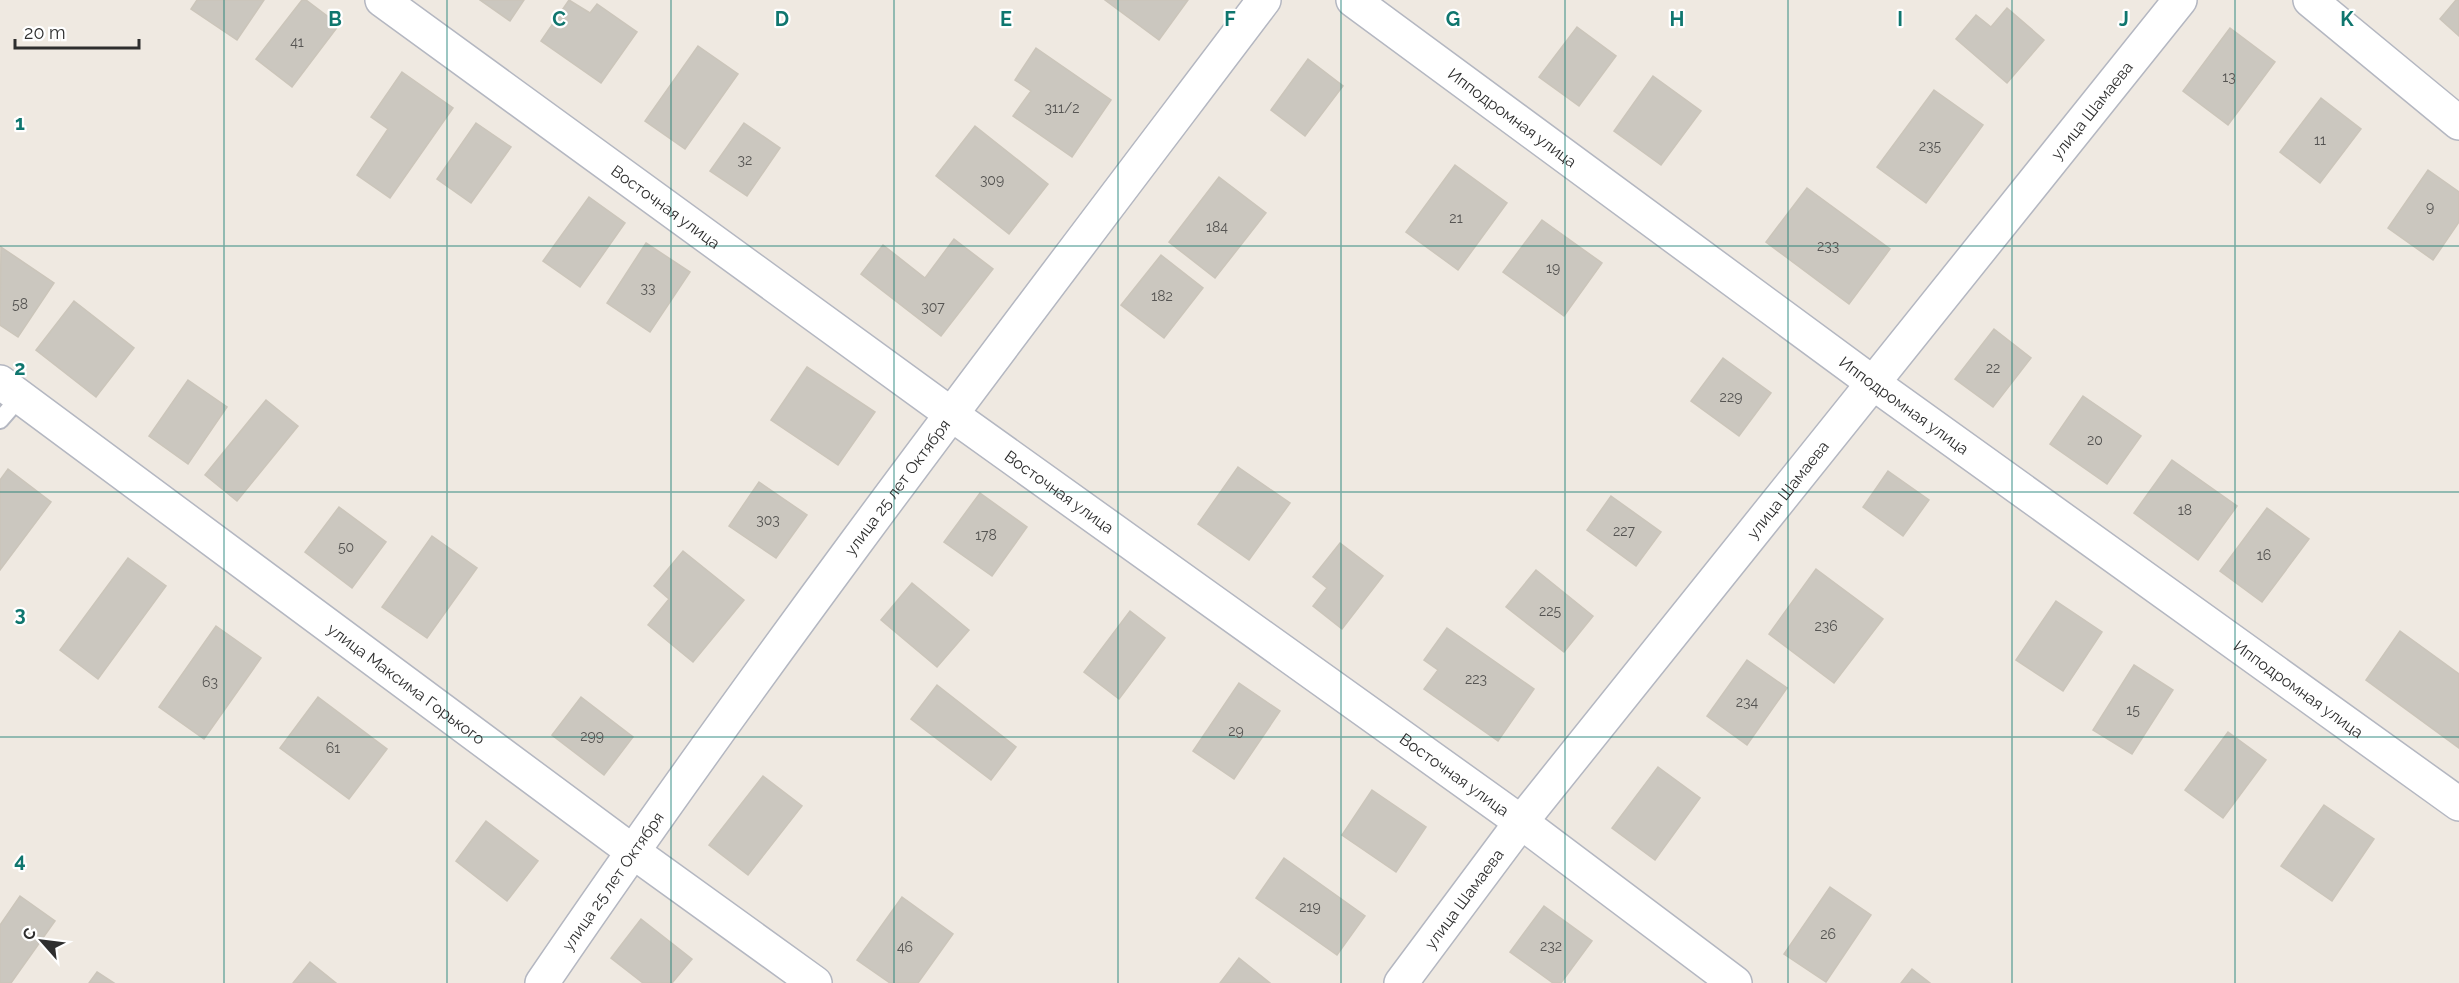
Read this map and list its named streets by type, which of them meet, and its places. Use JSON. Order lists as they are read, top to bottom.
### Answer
{
  "streets": {
    "street": [
      "улица Шамаева",
      "Ипподромная улица",
      "Восточная улица",
      "улица 25 лет Октября",
      "улица Максима Горького"
    ]
  },
  "crossings": [
    ["улица Шамаева", "Ипподромная улица"],
    ["улица Шамаева", "Восточная улица"],
    ["Восточная улица", "улица 25 лет Октября"],
    ["улица 25 лет Октября", "улица Максима Горького"]
  ],
  "house_numbers": [
    "41",
    "13",
    "311/2",
    "11",
    "235",
    "32",
    "309",
    "9",
    "21",
    "184",
    "233",
    "19",
    "33",
    "182",
    "58",
    "307",
    "22",
    "229",
    "20",
    "18",
    "303",
    "227",
    "178",
    "50",
    "16",
    "225",
    "236",
    "223",
    "63",
    "234",
    "15",
    "29",
    "299",
    "61",
    "219",
    "26",
    "232",
    "46"
  ],
  "scale_bar": "20 m",
  "north": "top left",
  "grid": {
    "columns": [
      "B",
      "C",
      "D",
      "E",
      "F",
      "G",
      "H",
      "I",
      "J",
      "K"
    ],
    "rows": [
      "1",
      "2",
      "3",
      "4"
    ]
  }
}
